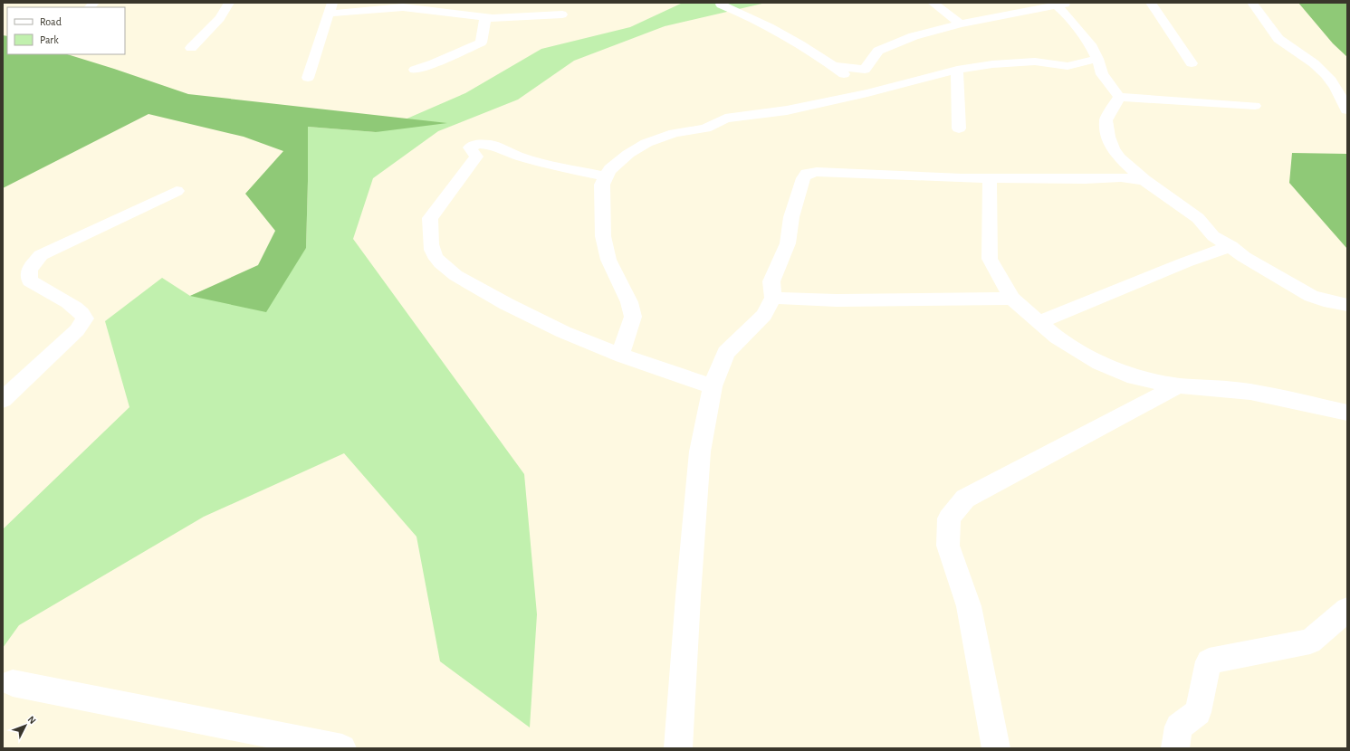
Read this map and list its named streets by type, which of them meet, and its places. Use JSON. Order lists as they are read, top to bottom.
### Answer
{
  "legend": ["Road", "Park"],
  "north": "top right"
}
